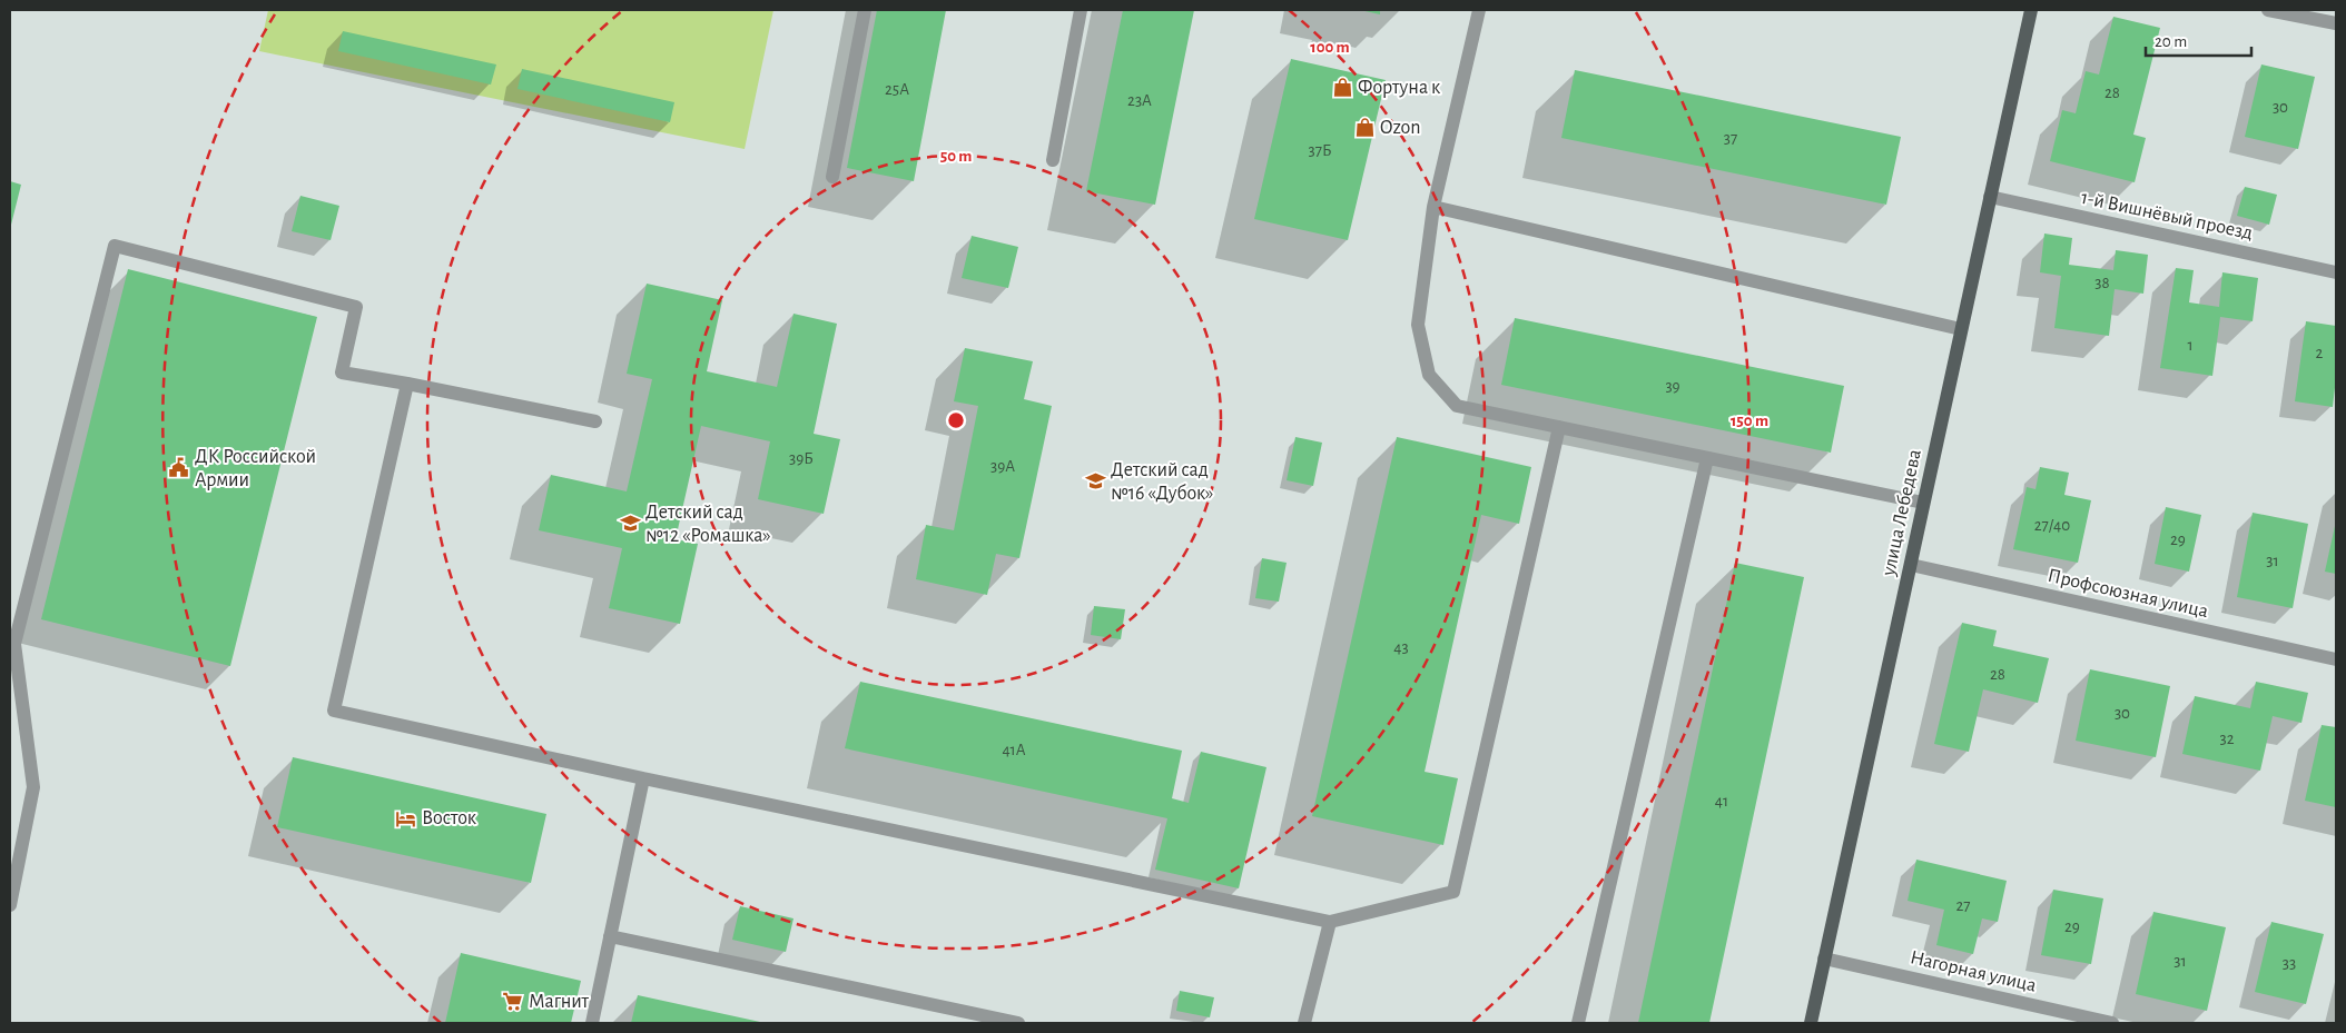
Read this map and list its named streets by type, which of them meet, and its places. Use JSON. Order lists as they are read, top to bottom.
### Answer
{
  "streets": {
    "main road": ["улица Лебедева"],
    "street": ["1-й Вишнёвый проезд", "Профсоюзная улица", "Нагорная улица"]
  },
  "crossings": [
    ["1-й Вишнёвый проезд", "улица Лебедева"],
    ["улица Лебедева", "Профсоюзная улица"],
    ["улица Лебедева", "Нагорная улица"]
  ],
  "places": {
    "shop": ["Фортуна к", "Ozon"],
    "public building": ["ДК Российской Армии"],
    "school or university": ["Детский сад №16 «Дубок»", "Детский сад №12 «Ромашка»"],
    "hotel": ["Восток"],
    "supermarket": ["Магнит"]
  },
  "house_numbers": [
    "25А",
    "28",
    "23А",
    "30",
    "37",
    "37Б",
    "38",
    "1",
    "2",
    "39",
    "39Б",
    "39А",
    "27/40",
    "29",
    "31",
    "43",
    "28",
    "30",
    "32",
    "41А",
    "41",
    "27",
    "29",
    "31",
    "33"
  ],
  "scale_bar": "20 m",
  "rings": ["100 m", "50 m", "150 m"]
}
